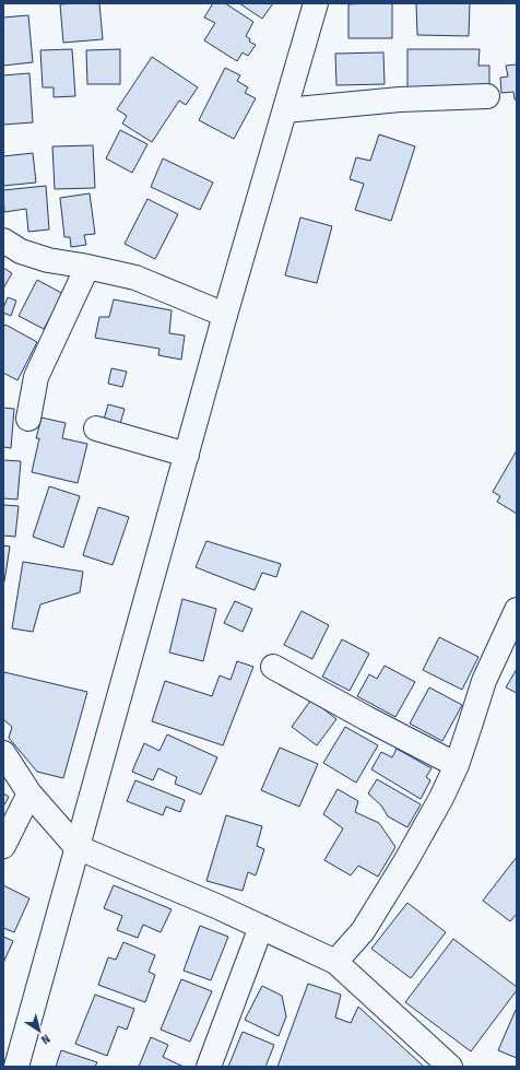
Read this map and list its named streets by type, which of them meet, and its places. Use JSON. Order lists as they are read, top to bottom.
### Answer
{
  "north": "bottom right"
}
